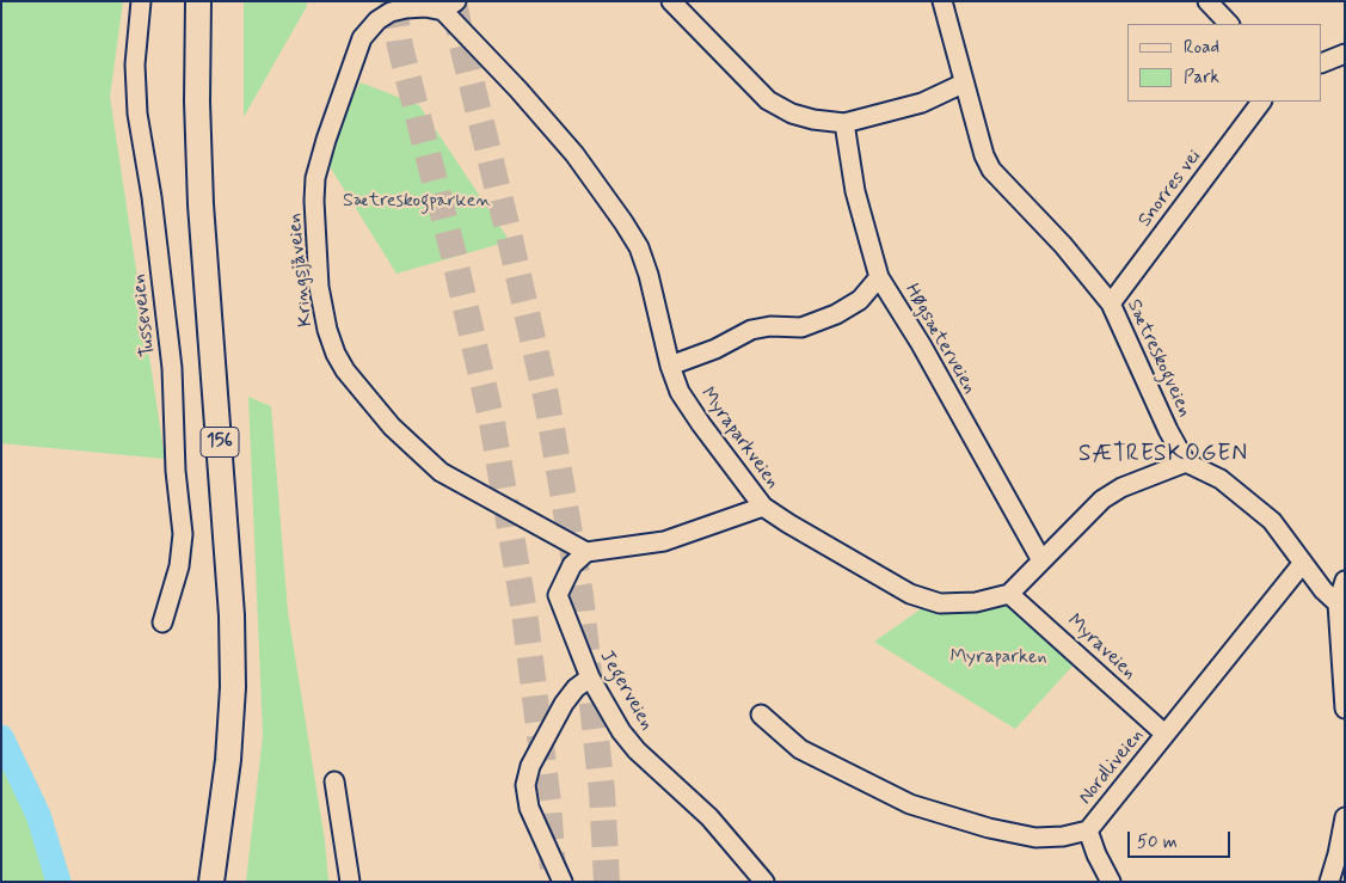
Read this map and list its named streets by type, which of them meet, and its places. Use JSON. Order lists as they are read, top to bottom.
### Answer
{
  "streets": {
    "main road": ["156"],
    "street": [
      "Snorres vei",
      "Kringsjåveien",
      "Tusseveien",
      "Høgsæterveien",
      "Sætreskogveien",
      "Myraparkveien",
      "Myraveien",
      "Jegerveien",
      "Nordliveien"
    ]
  },
  "crossings": [
    ["Snorres vei", "Sætreskogveien"],
    ["Kringsjåveien", "Myraparkveien"],
    ["Kringsjåveien", "Jegerveien"],
    ["Myraparkveien", "Myraveien"],
    ["Myraveien", "Nordliveien"]
  ],
  "districts": ["SÆTRESKOGEN"],
  "parks": ["Sætreskogparken", "Myraparken"],
  "legend": ["Road", "Park"],
  "scale_bar": "50 m"
}
